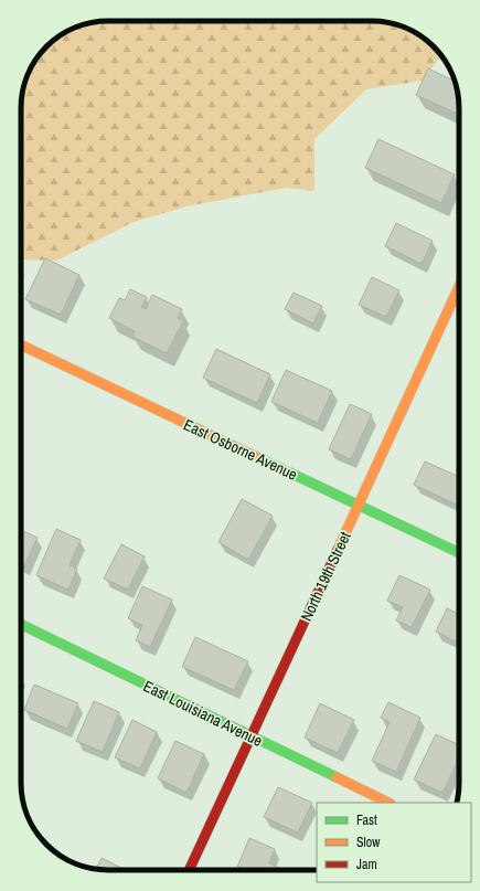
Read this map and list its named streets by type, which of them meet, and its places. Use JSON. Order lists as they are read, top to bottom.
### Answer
{
  "streets": {
    "street": ["East Osborne Avenue", "North 19th Street", "East Louisiana Avenue"]
  },
  "crossings": [
    ["East Osborne Avenue", "North 19th Street"],
    ["North 19th Street", "East Louisiana Avenue"]
  ],
  "legend": ["Fast", "Slow", "Jam"]
}
